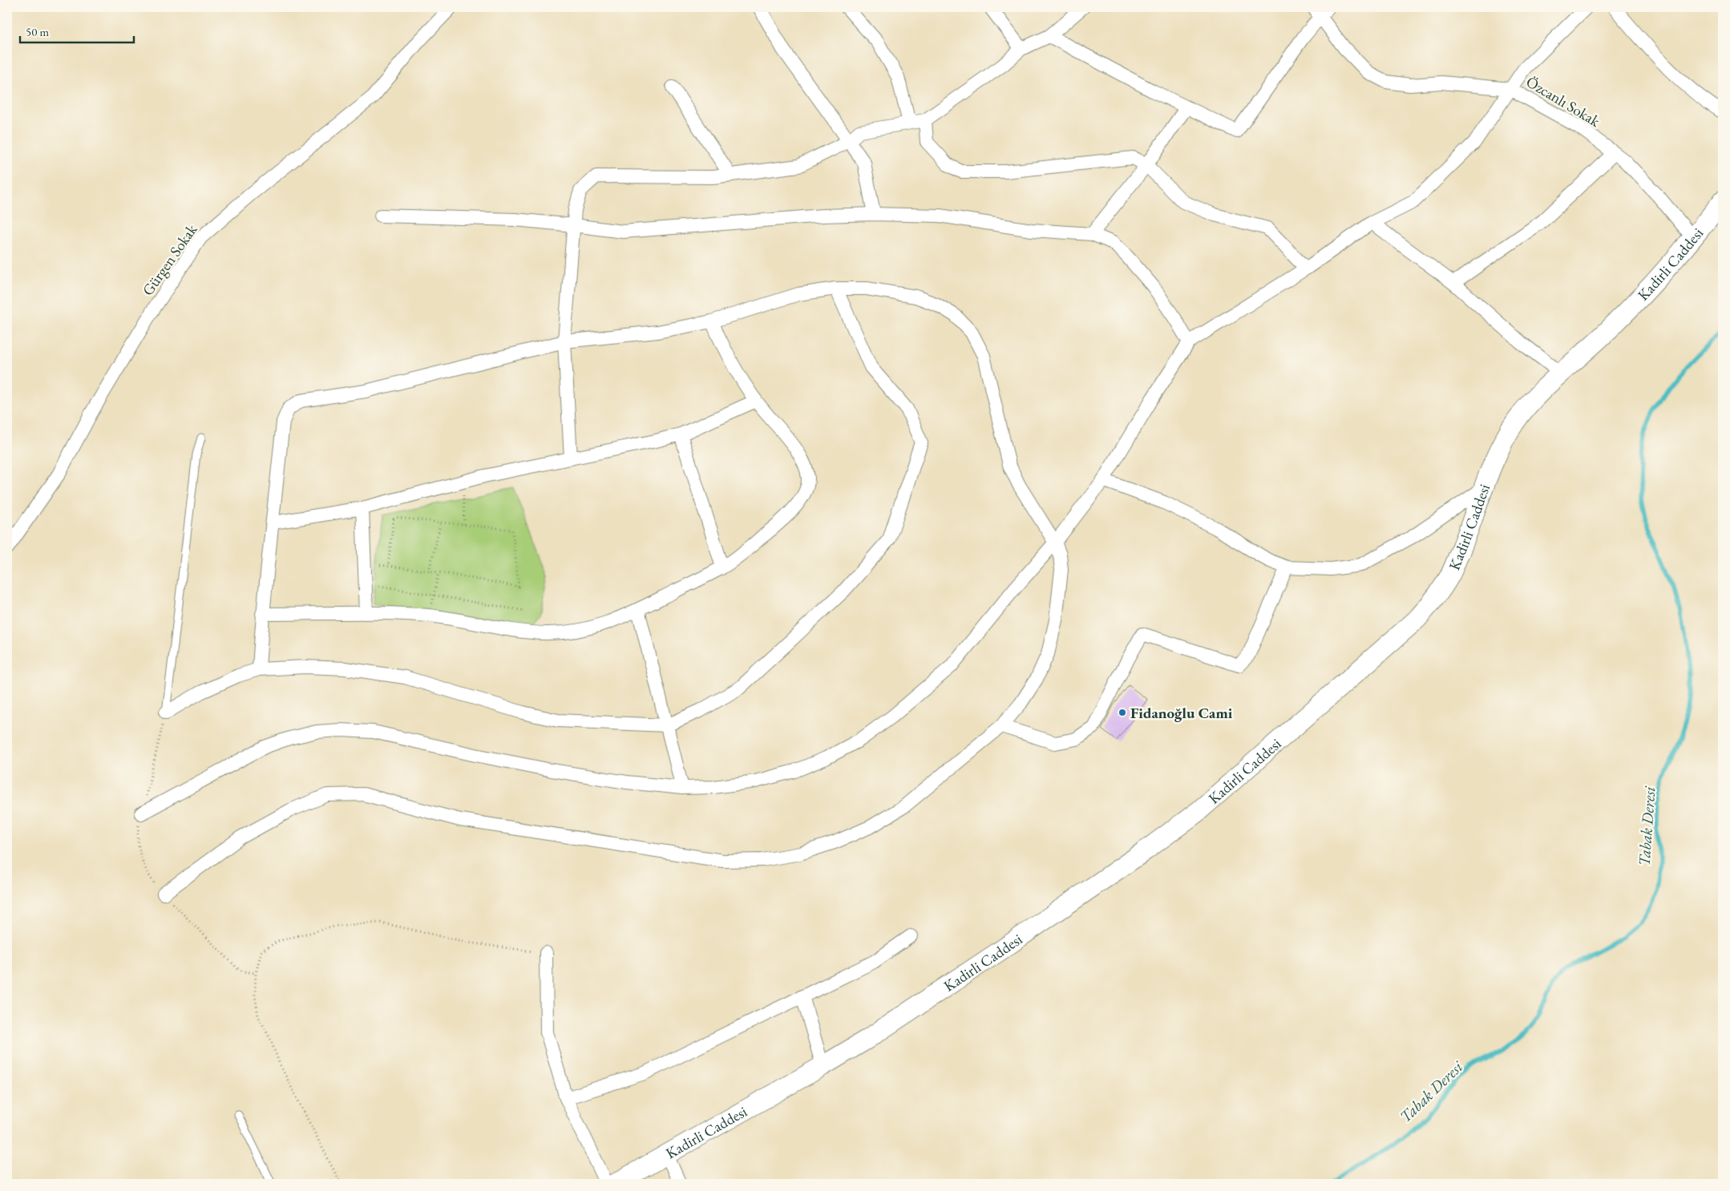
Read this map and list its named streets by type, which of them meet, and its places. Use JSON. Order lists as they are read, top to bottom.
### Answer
{
  "streets": {
    "main road": ["Kadirli Caddesi"],
    "street": ["Özcanlı Sokak", "Gürgen Sokak"]
  },
  "crossings": [
    ["Özcanlı Sokak", "Kadirli Caddesi"]
  ],
  "water": ["Tabak Deresi"],
  "places": ["Fidanoğlu Cami"],
  "scale_bar": "50 m"
}
